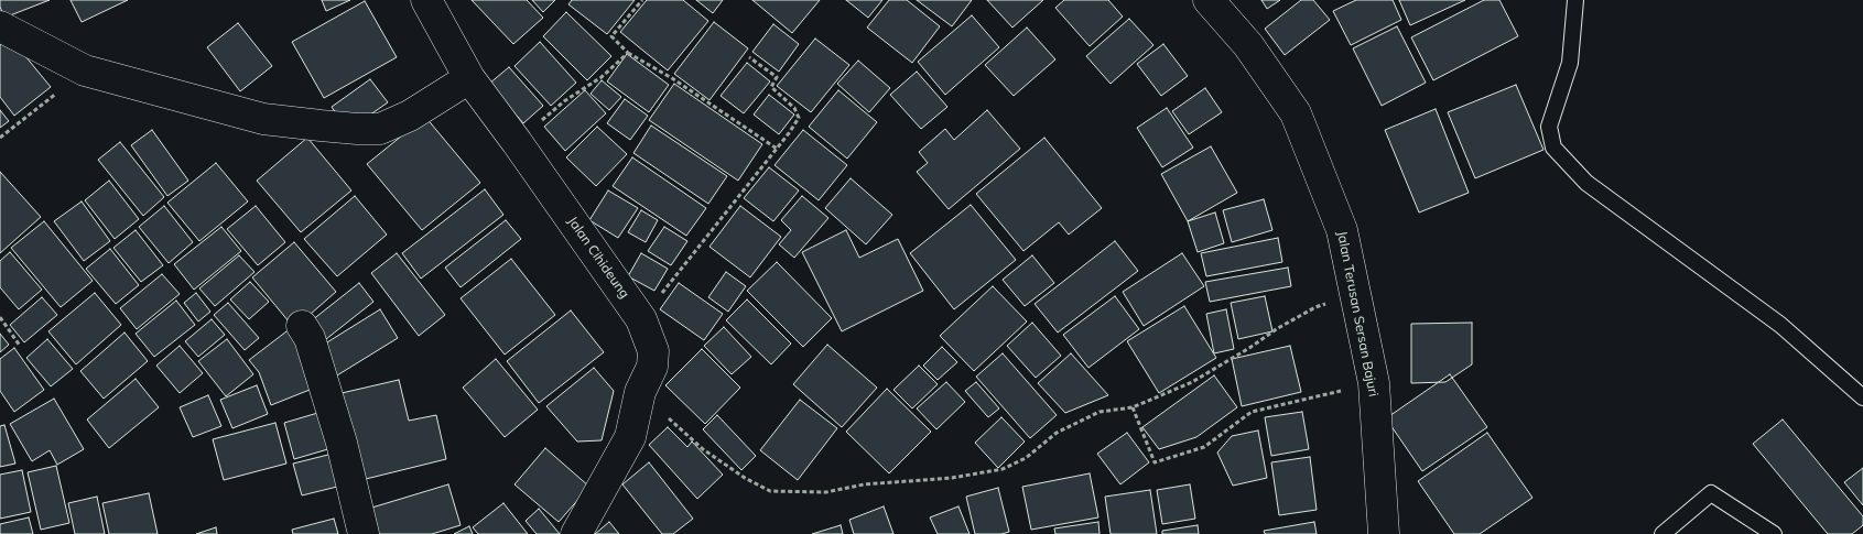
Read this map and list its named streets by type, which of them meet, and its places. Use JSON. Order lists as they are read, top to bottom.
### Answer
{
  "streets": {
    "street": ["Jalan Cihideung", "Jalan Terusan Sersan Bajuri"]
  }
}
